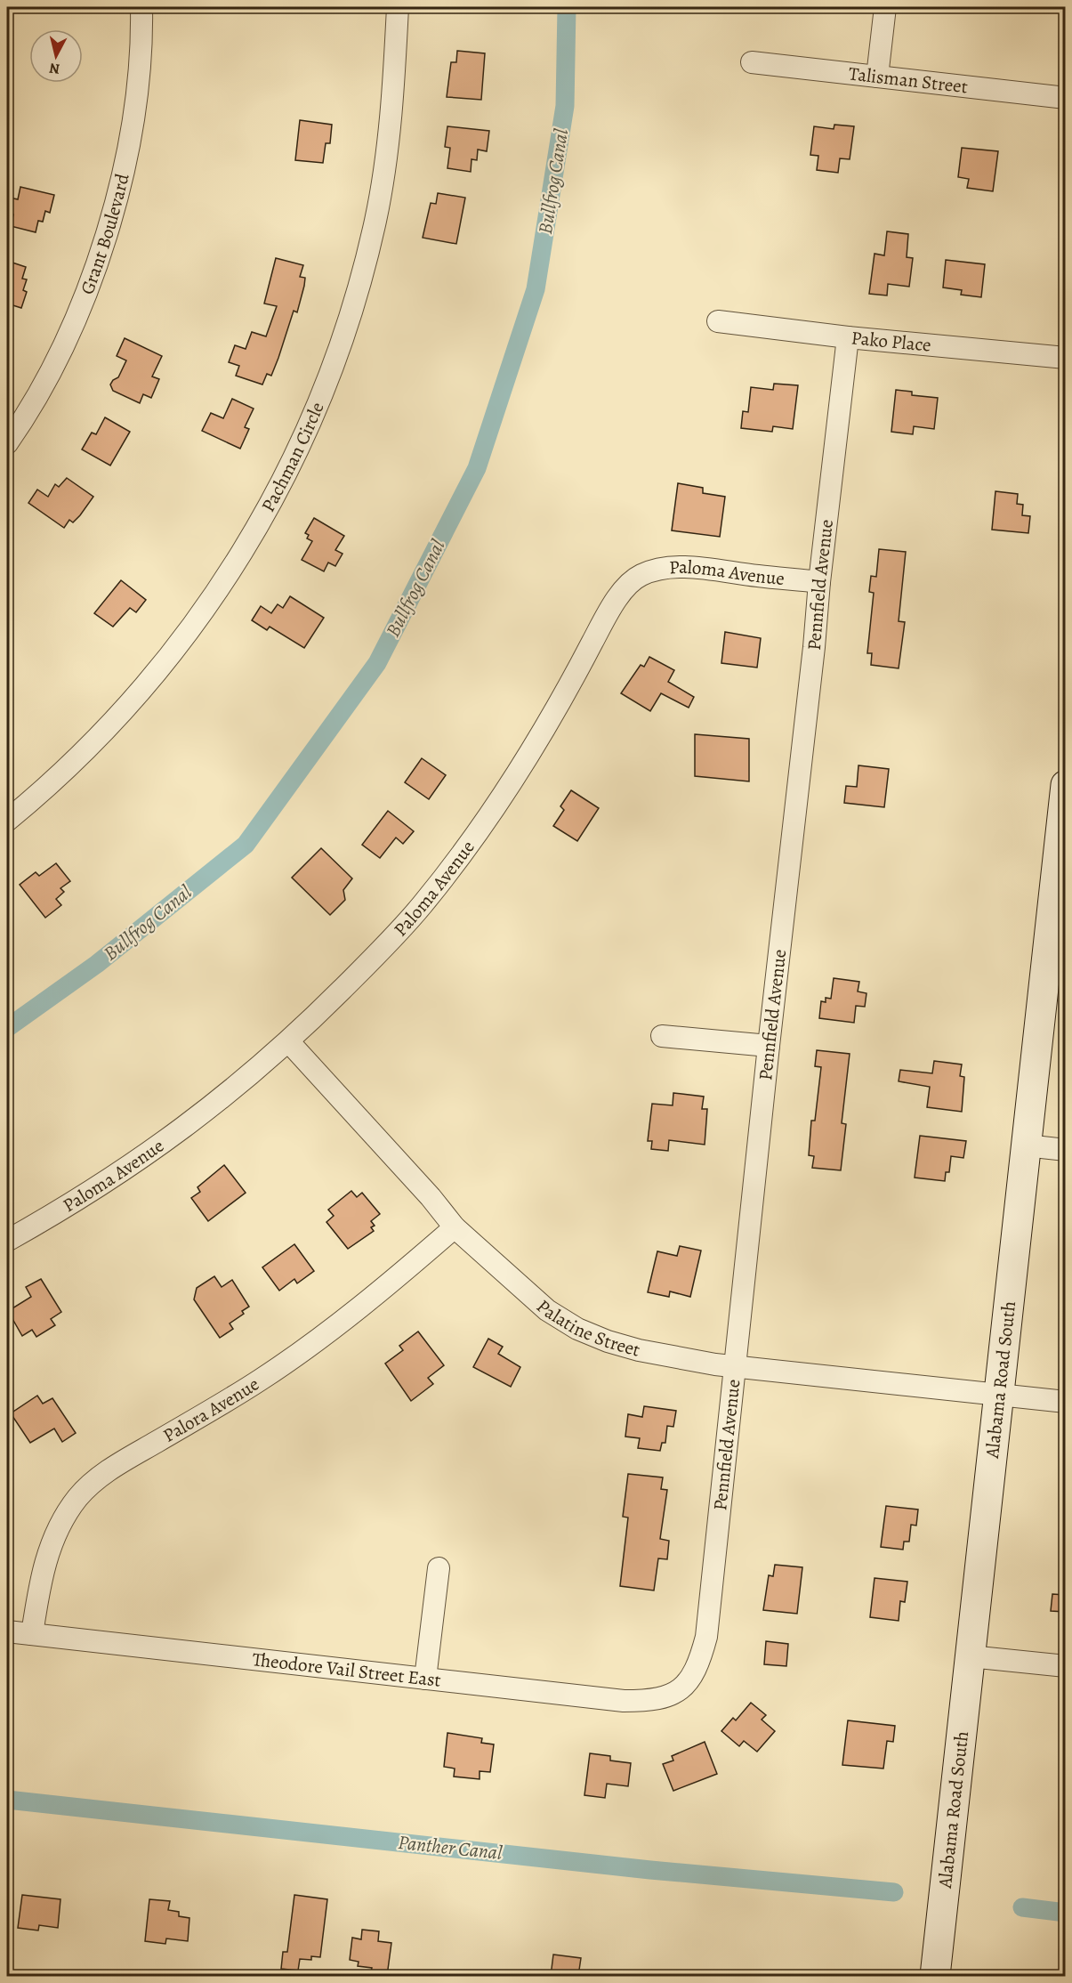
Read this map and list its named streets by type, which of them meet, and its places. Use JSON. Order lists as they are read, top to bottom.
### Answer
{
  "streets": {
    "street": [
      "Talisman Street",
      "Grant Boulevard",
      "Pako Place",
      "Pachman Circle",
      "Paloma Avenue",
      "Pennfield Avenue",
      "Palatine Street",
      "Alabama Road South",
      "Palora Avenue",
      "Theodore Vail Street East"
    ]
  },
  "crossings": [
    ["Pako Place", "Pennfield Avenue"],
    ["Paloma Avenue", "Pennfield Avenue"],
    ["Paloma Avenue", "Palatine Street"],
    ["Pennfield Avenue", "Palatine Street"],
    ["Pennfield Avenue", "Theodore Vail Street East"],
    ["Palatine Street", "Alabama Road South"],
    ["Palatine Street", "Palora Avenue"],
    ["Palora Avenue", "Theodore Vail Street East"]
  ],
  "water": ["Bullfrog Canal", "Panther Canal"],
  "north": "bottom"
}
